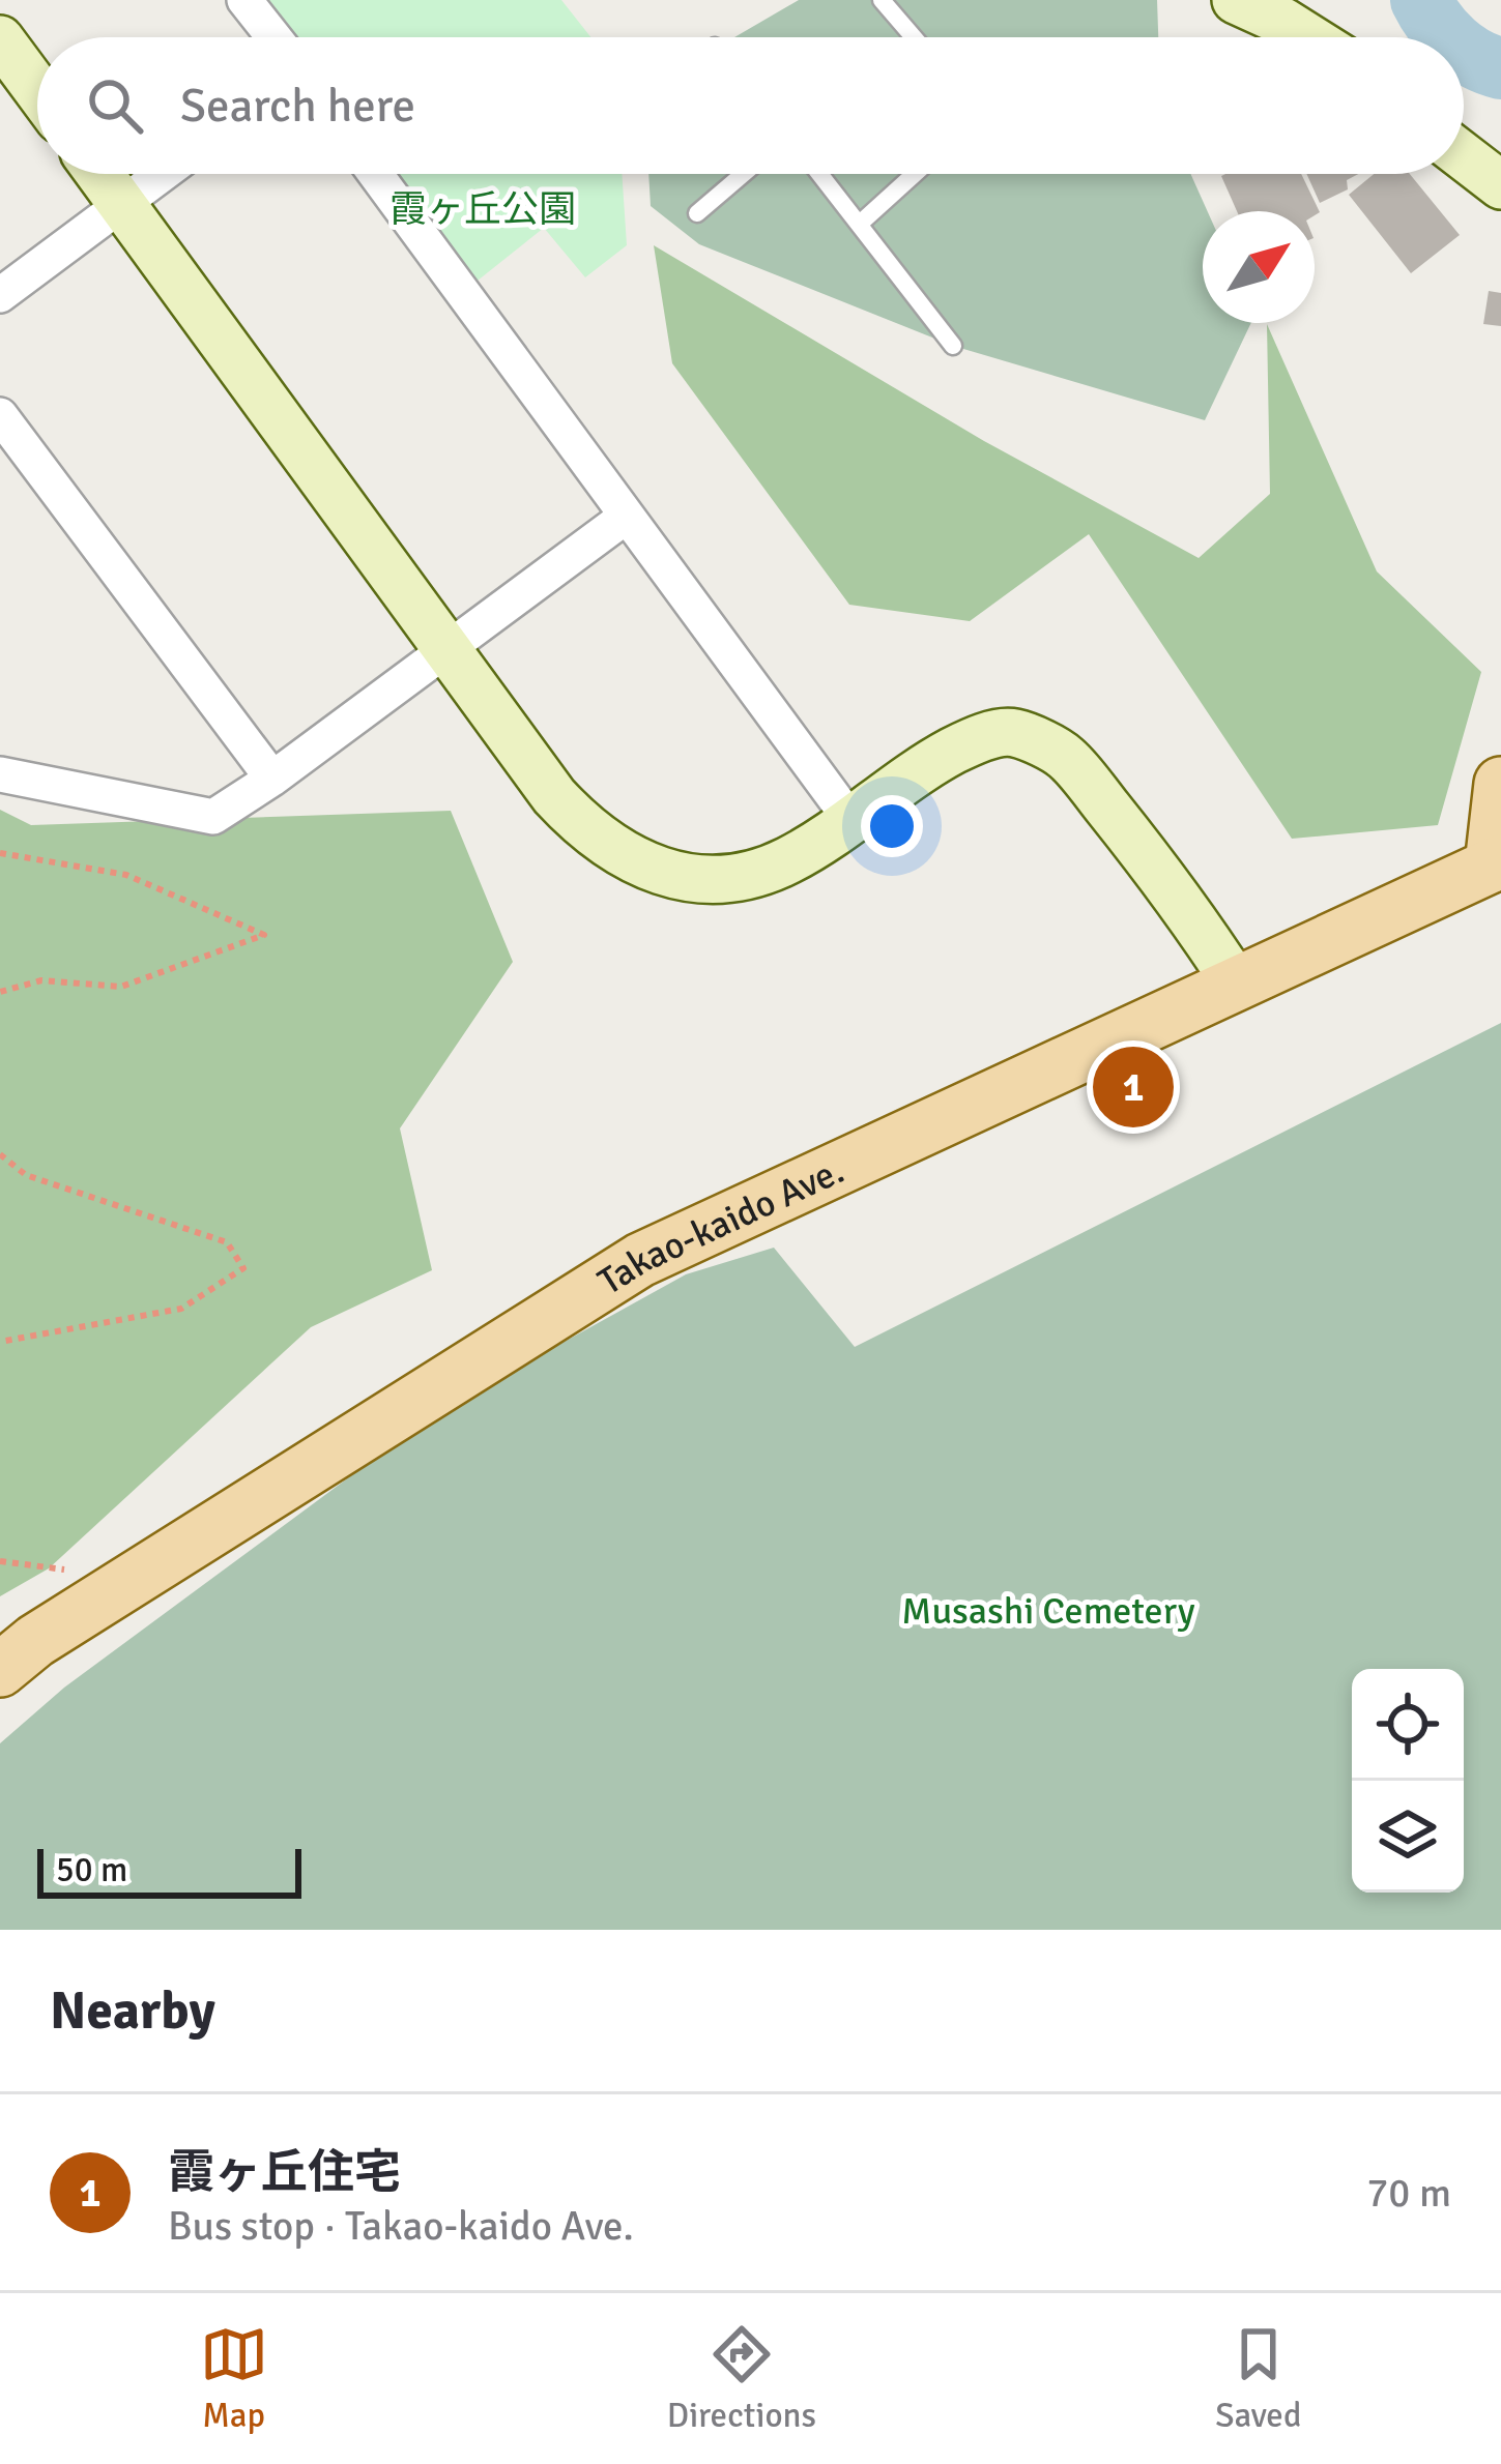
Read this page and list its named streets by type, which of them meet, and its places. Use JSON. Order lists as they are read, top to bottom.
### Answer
{
  "streets": {
    "main road": ["Takao-kaido Ave."]
  },
  "parks": ["霞ヶ丘公園", "Musashi Cemetery"],
  "scale_bar": "50 m",
  "north": "top right",
  "page": {
    "search": "Search here",
    "pins": "1",
    "scale": "50 m",
    "heading": "Nearby",
    "list": [
      {
        "mark": "1",
        "name": "霞ヶ丘住宅",
        "note": "Bus stop · Takao-kaido Ave.",
        "value": "70 m"
      }
    ],
    "nav": ["Map", "Directions", "Saved"]
  }
}
